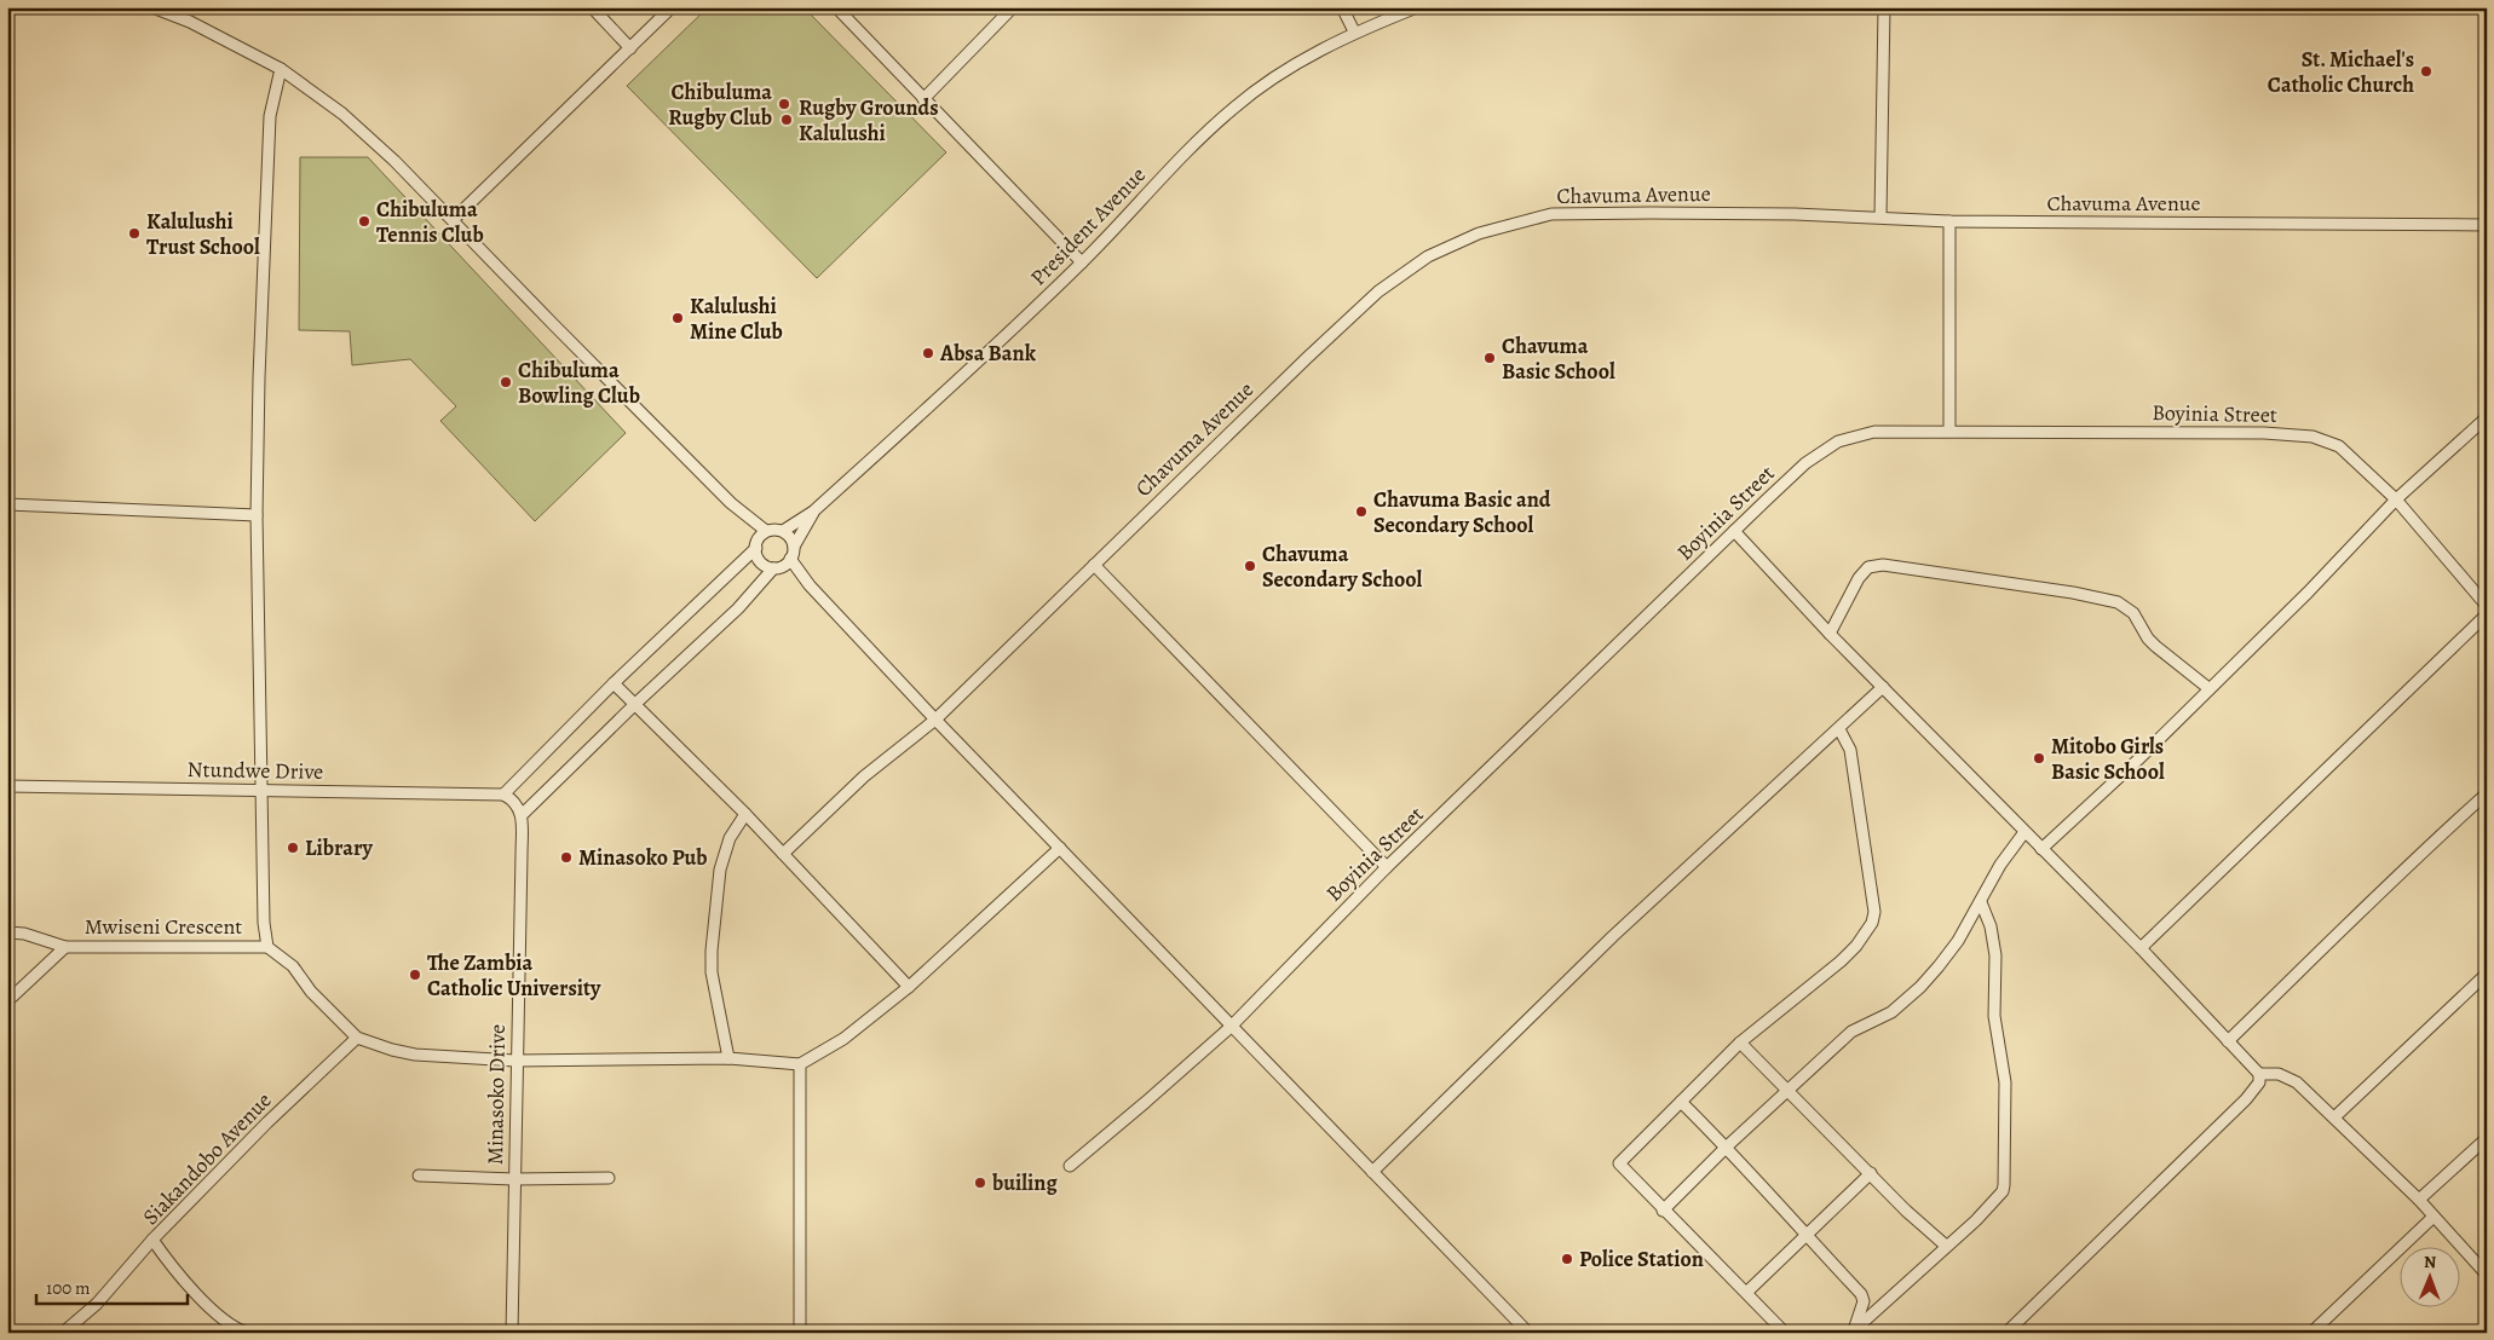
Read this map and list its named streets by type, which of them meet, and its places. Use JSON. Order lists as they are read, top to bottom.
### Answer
{
  "streets": {
    "street": [
      "Chavuma Avenue",
      "President Avenue",
      "Boyinia Street",
      "Ntundwe Drive",
      "Mwiseni Crescent",
      "Minasoko Drive",
      "Siakandobo Avenue"
    ]
  },
  "places": [
    "St. Michael's Catholic Church",
    "Chibuluma Rugby Club",
    "Rugby Grounds Kalulushi",
    "Chibuluma Tennis Club",
    "Kalulushi Trust School",
    "Kalulushi Mine Club",
    "Absa Bank",
    "Chavuma Basic School",
    "Chibuluma Bowling Club",
    "Chavuma Basic and Secondary School",
    "Chavuma Secondary School",
    "Mitobo Girls Basic School",
    "Library",
    "Minasoko Pub",
    "The Zambia Catholic University",
    "builing",
    "Police Station"
  ],
  "scale_bar": "100 m",
  "north": "top"
}
